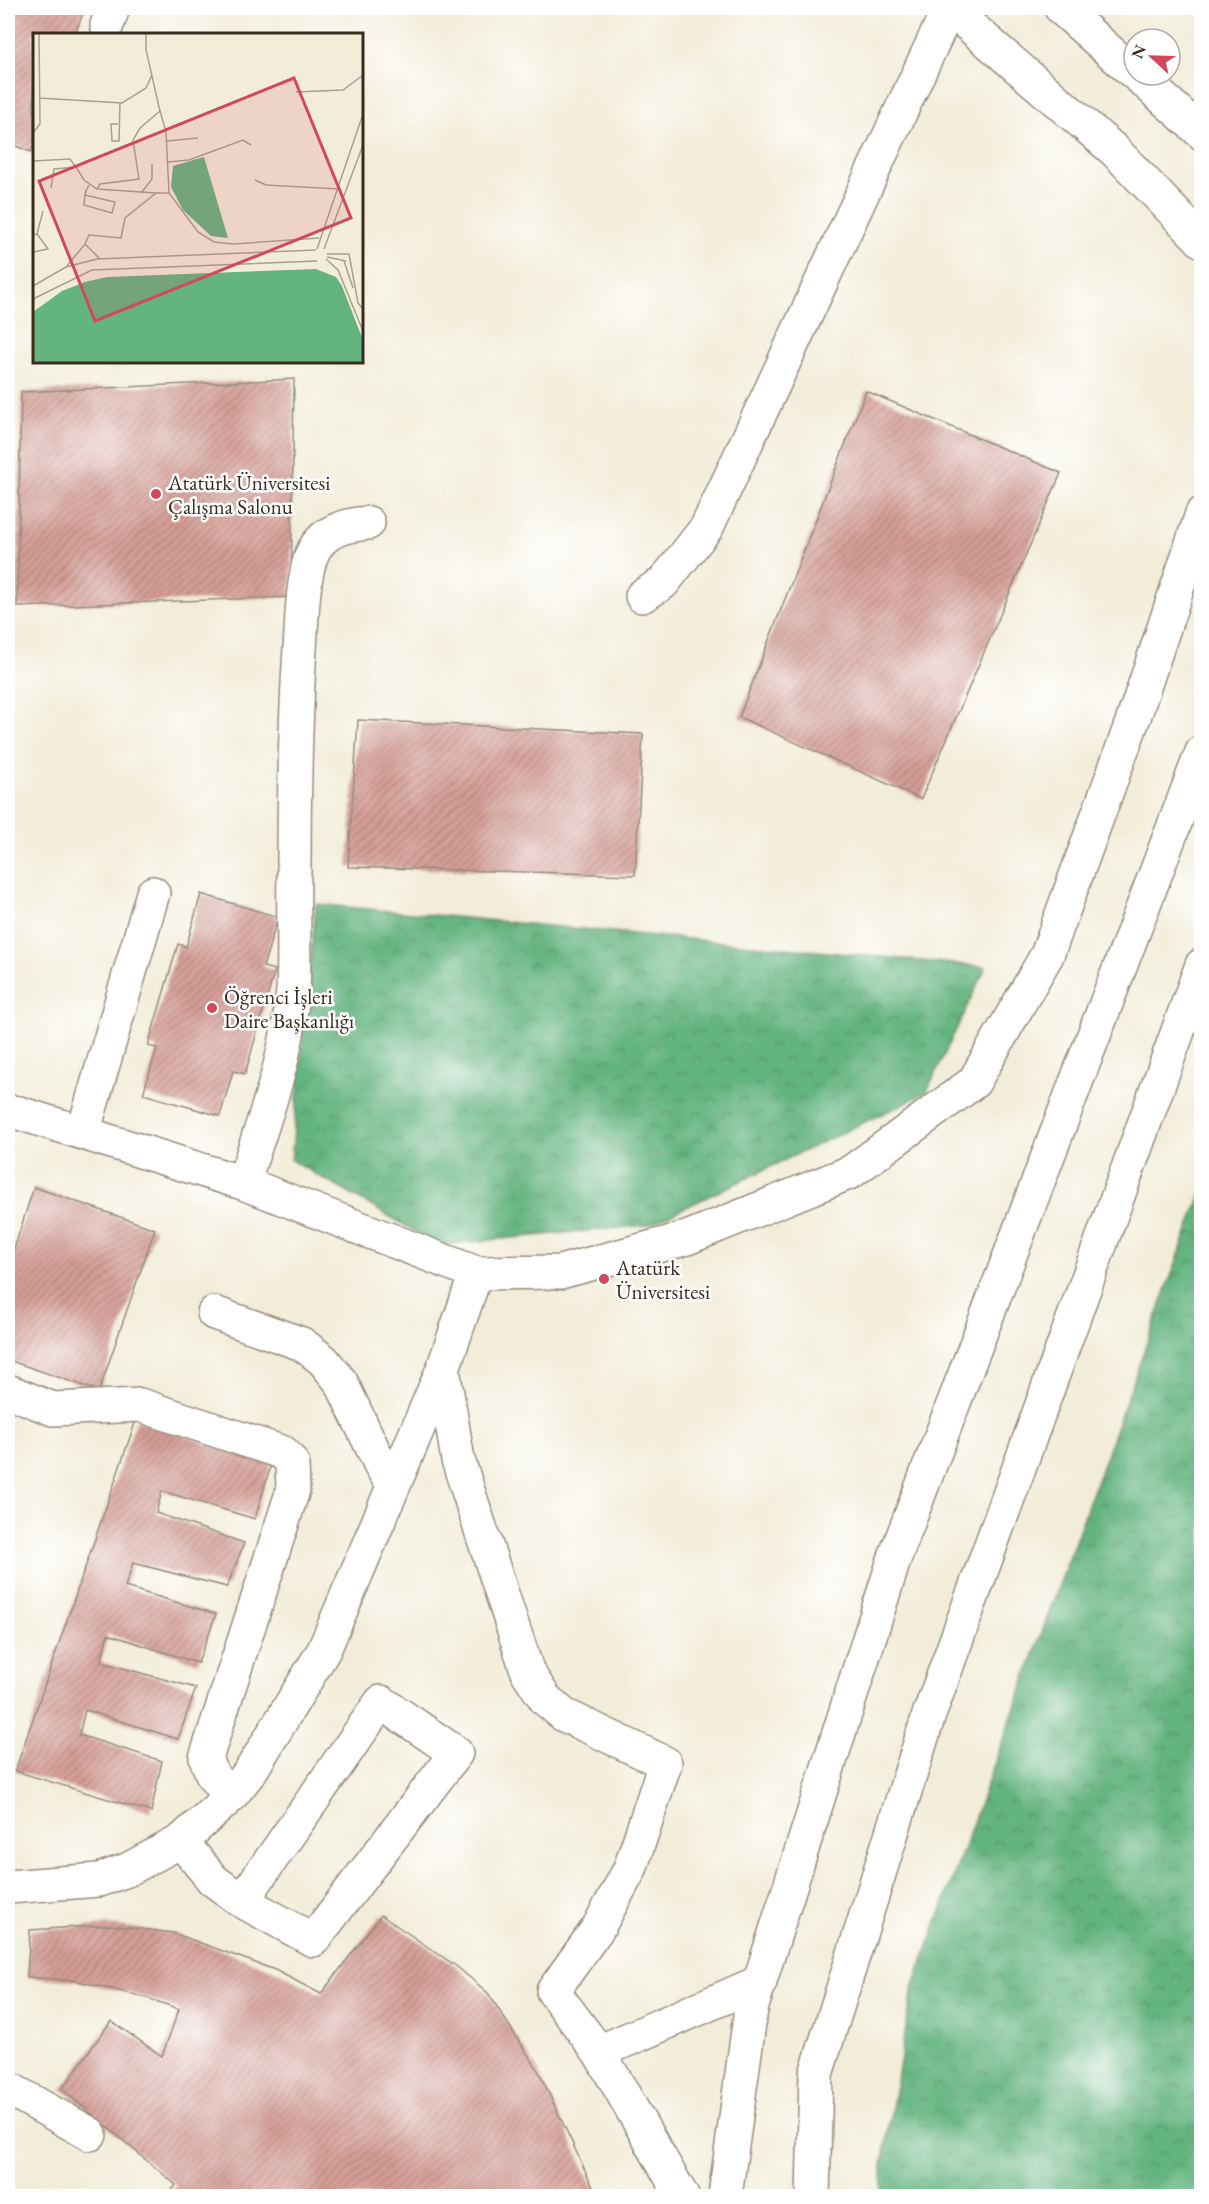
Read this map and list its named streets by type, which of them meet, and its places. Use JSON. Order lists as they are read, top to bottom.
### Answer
{
  "places": ["Atatürk Üniversitesi Çalışma Salonu", "Öğrenci İşleri Daire Başkanlığı", "Atatürk Üniversitesi"],
  "north": "left"
}
